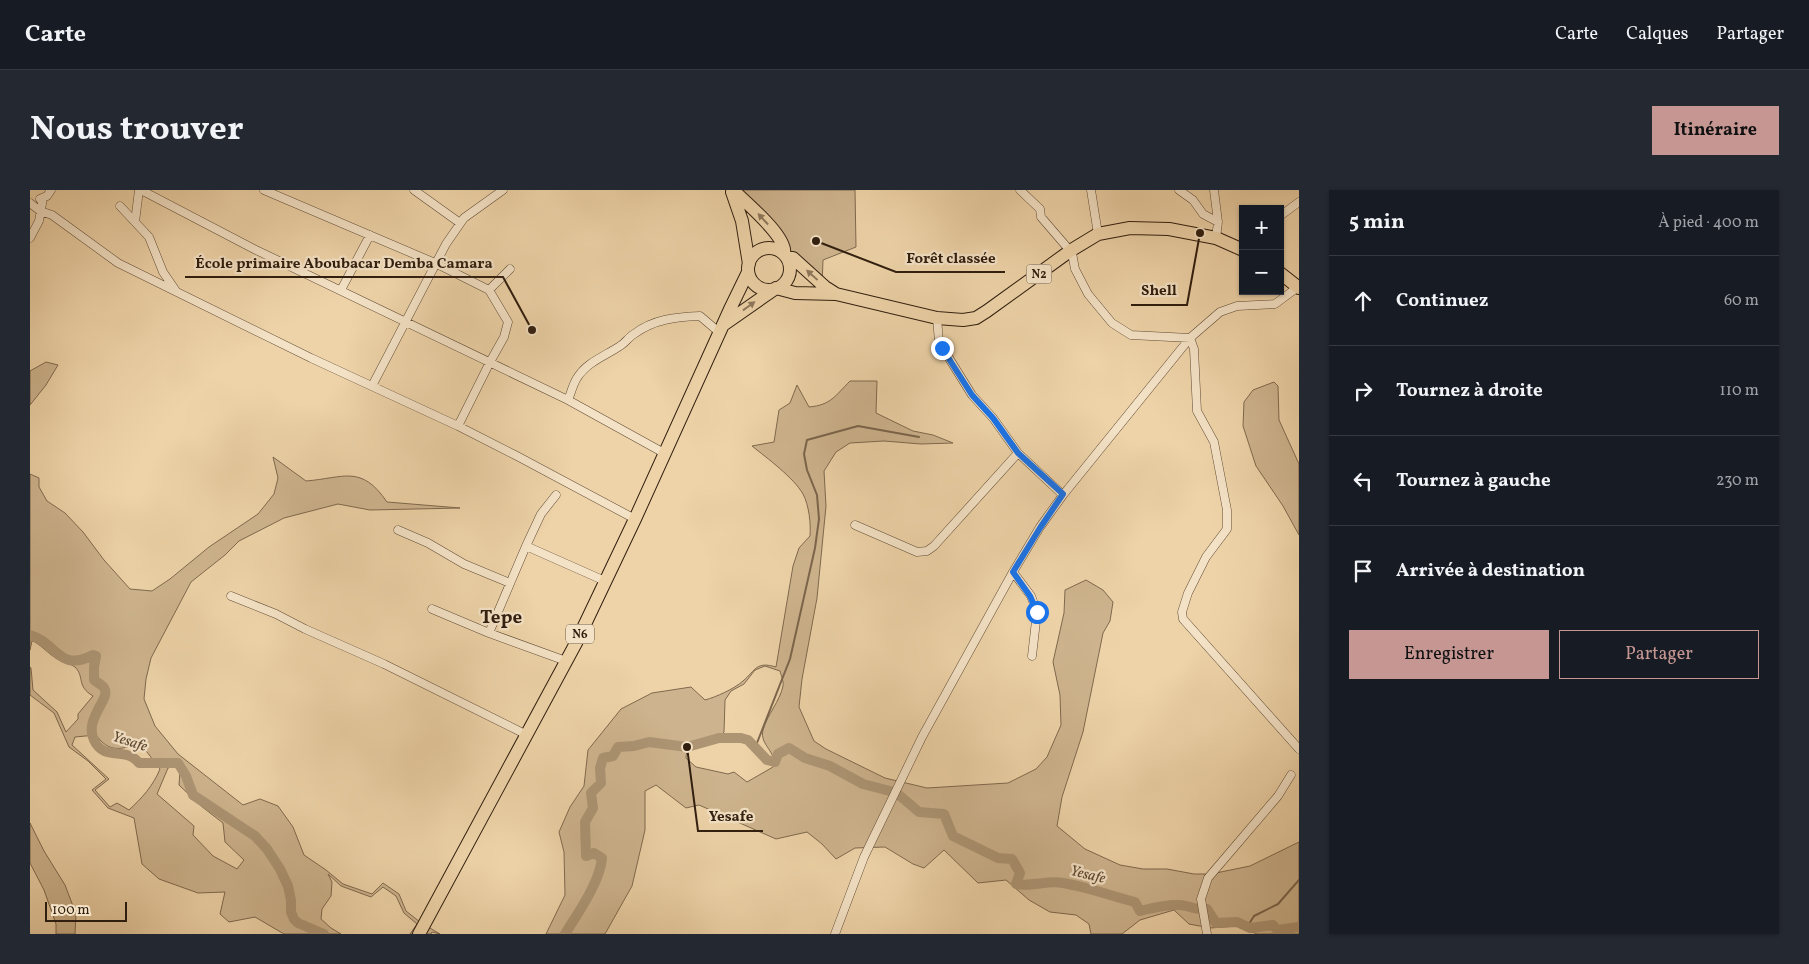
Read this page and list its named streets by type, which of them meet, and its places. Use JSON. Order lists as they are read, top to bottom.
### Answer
{
  "streets": {
    "highway": ["N2", "N6"]
  },
  "crossings": [
    ["N2", "N6"]
  ],
  "districts": ["Tepe"],
  "water": ["Yesafe"],
  "places": [
    "Shell",
    "Forêt classée",
    "École primaire Aboubacar Demba Camara",
    "Yesafe"
  ],
  "scale_bar": "100 m",
  "page": {
    "header": "Carte",
    "nav": ["Carte", "Calques", "Partager"],
    "title": "Nous trouver",
    "buttons": [
      "Itinéraire",
      ["Enregistrer", "Partager"]
    ],
    "heading": ["5 min", "À pied · 400 m"],
    "map_buttons": ["+", "−"],
    "list": [
      ["Continuez", "60 m"],
      ["Tournez à droite", "110 m"],
      ["Tournez à gauche", "230 m"],
      "Arrivée à destination"
    ],
    "scale": "100 m"
  }
}
